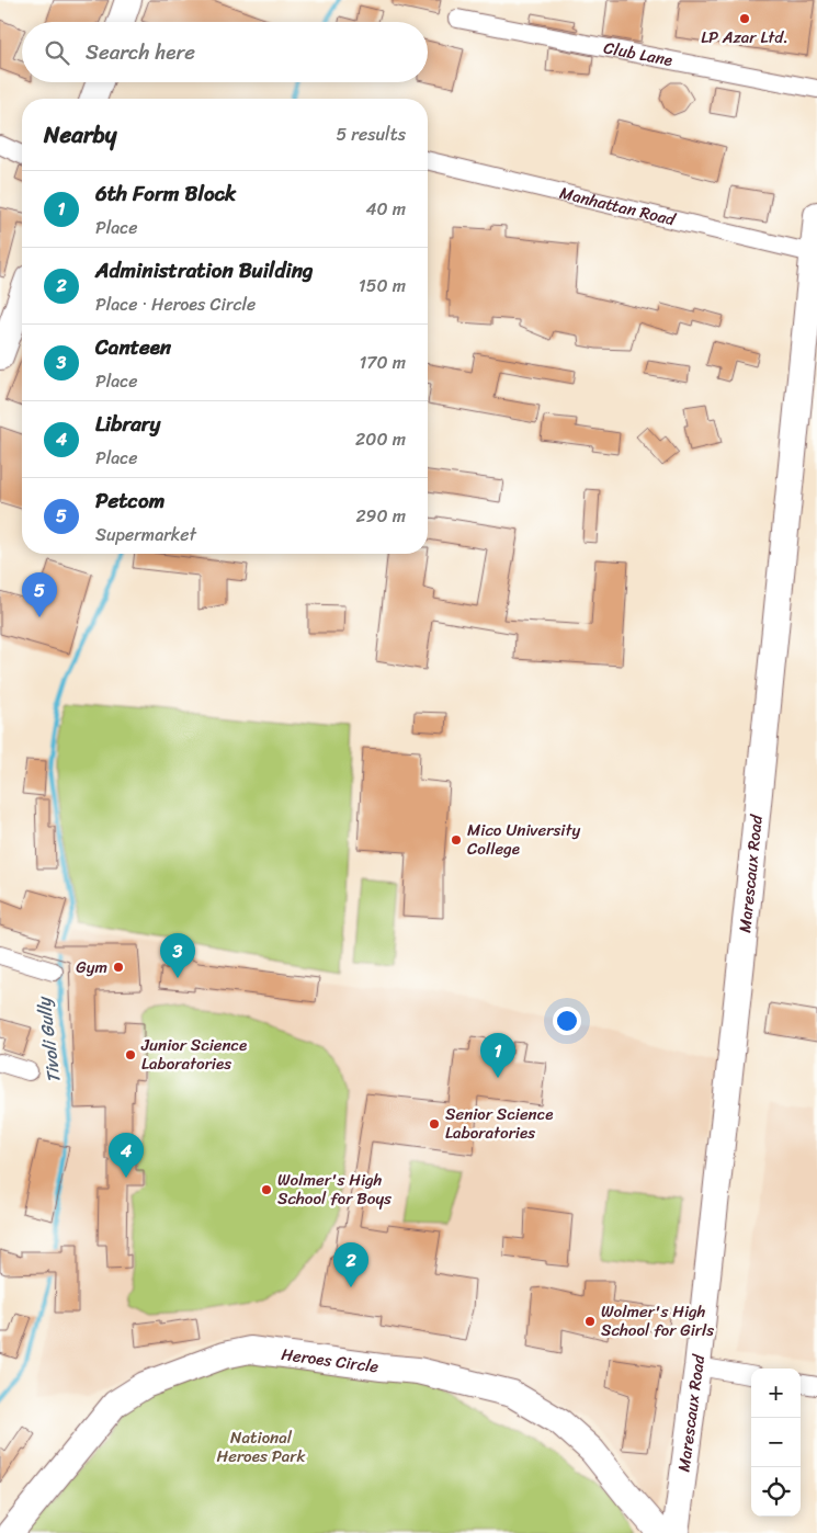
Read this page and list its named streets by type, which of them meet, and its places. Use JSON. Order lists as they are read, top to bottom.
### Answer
{
  "streets": {
    "main road": ["Marescaux Road", "Heroes Circle"],
    "street": ["Club Lane", "Manhattan Road"]
  },
  "crossings": [
    ["Manhattan Road", "Marescaux Road"]
  ],
  "water": ["Tivoli Gully"],
  "parks": ["National Heroes Park"],
  "places": [
    "LP Azar Ltd.",
    "Mico University College",
    "Gym",
    "Junior Science Laboratories",
    "Senior Science Laboratories",
    "Wolmer's High School for Boys",
    "Wolmer's High School for Girls"
  ],
  "page": {
    "search": "Search here",
    "heading": ["Nearby", "5 results"],
    "list": [
      {
        "mark": "1",
        "name": "6th Form Block",
        "note": "Place",
        "value": "40 m"
      },
      {
        "mark": "2",
        "name": "Administration Building",
        "note": "Place · Heroes Circle",
        "value": "150 m"
      },
      {
        "mark": "3",
        "name": "Canteen",
        "note": "Place",
        "value": "170 m"
      },
      {
        "mark": "4",
        "name": "Library",
        "note": "Place",
        "value": "200 m"
      },
      {
        "mark": "5",
        "name": "Petcom",
        "note": "Supermarket",
        "value": "290 m"
      }
    ],
    "pins": [
      "5",
      "3",
      "1",
      "4",
      "2"
    ],
    "map_buttons": ["+", "−"]
  }
}
